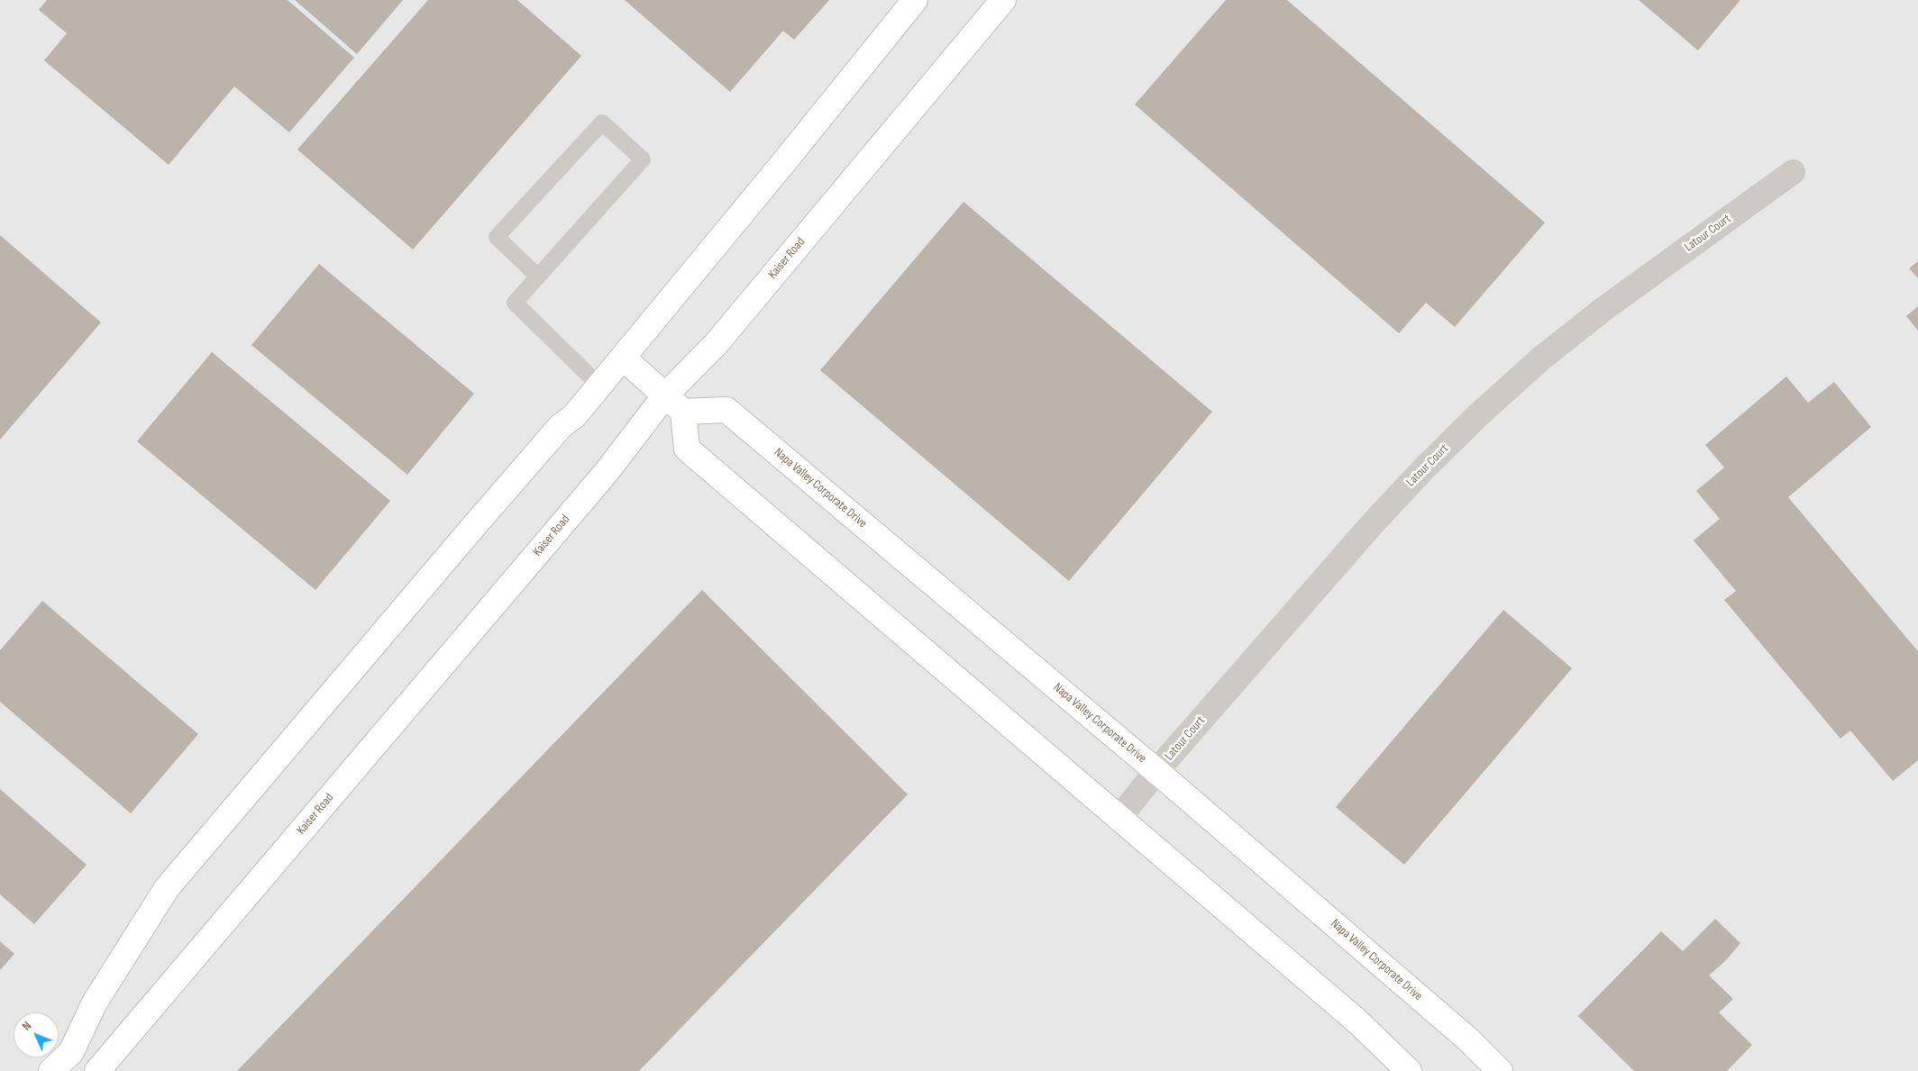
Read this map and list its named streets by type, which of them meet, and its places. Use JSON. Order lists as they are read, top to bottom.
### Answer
{
  "streets": {
    "street": ["Latour Court", "Kaiser Road", "Napa Valley Corporate Drive"]
  },
  "crossings": [
    ["Latour Court", "Napa Valley Corporate Drive"],
    ["Kaiser Road", "Napa Valley Corporate Drive"]
  ],
  "north": "top left"
}
